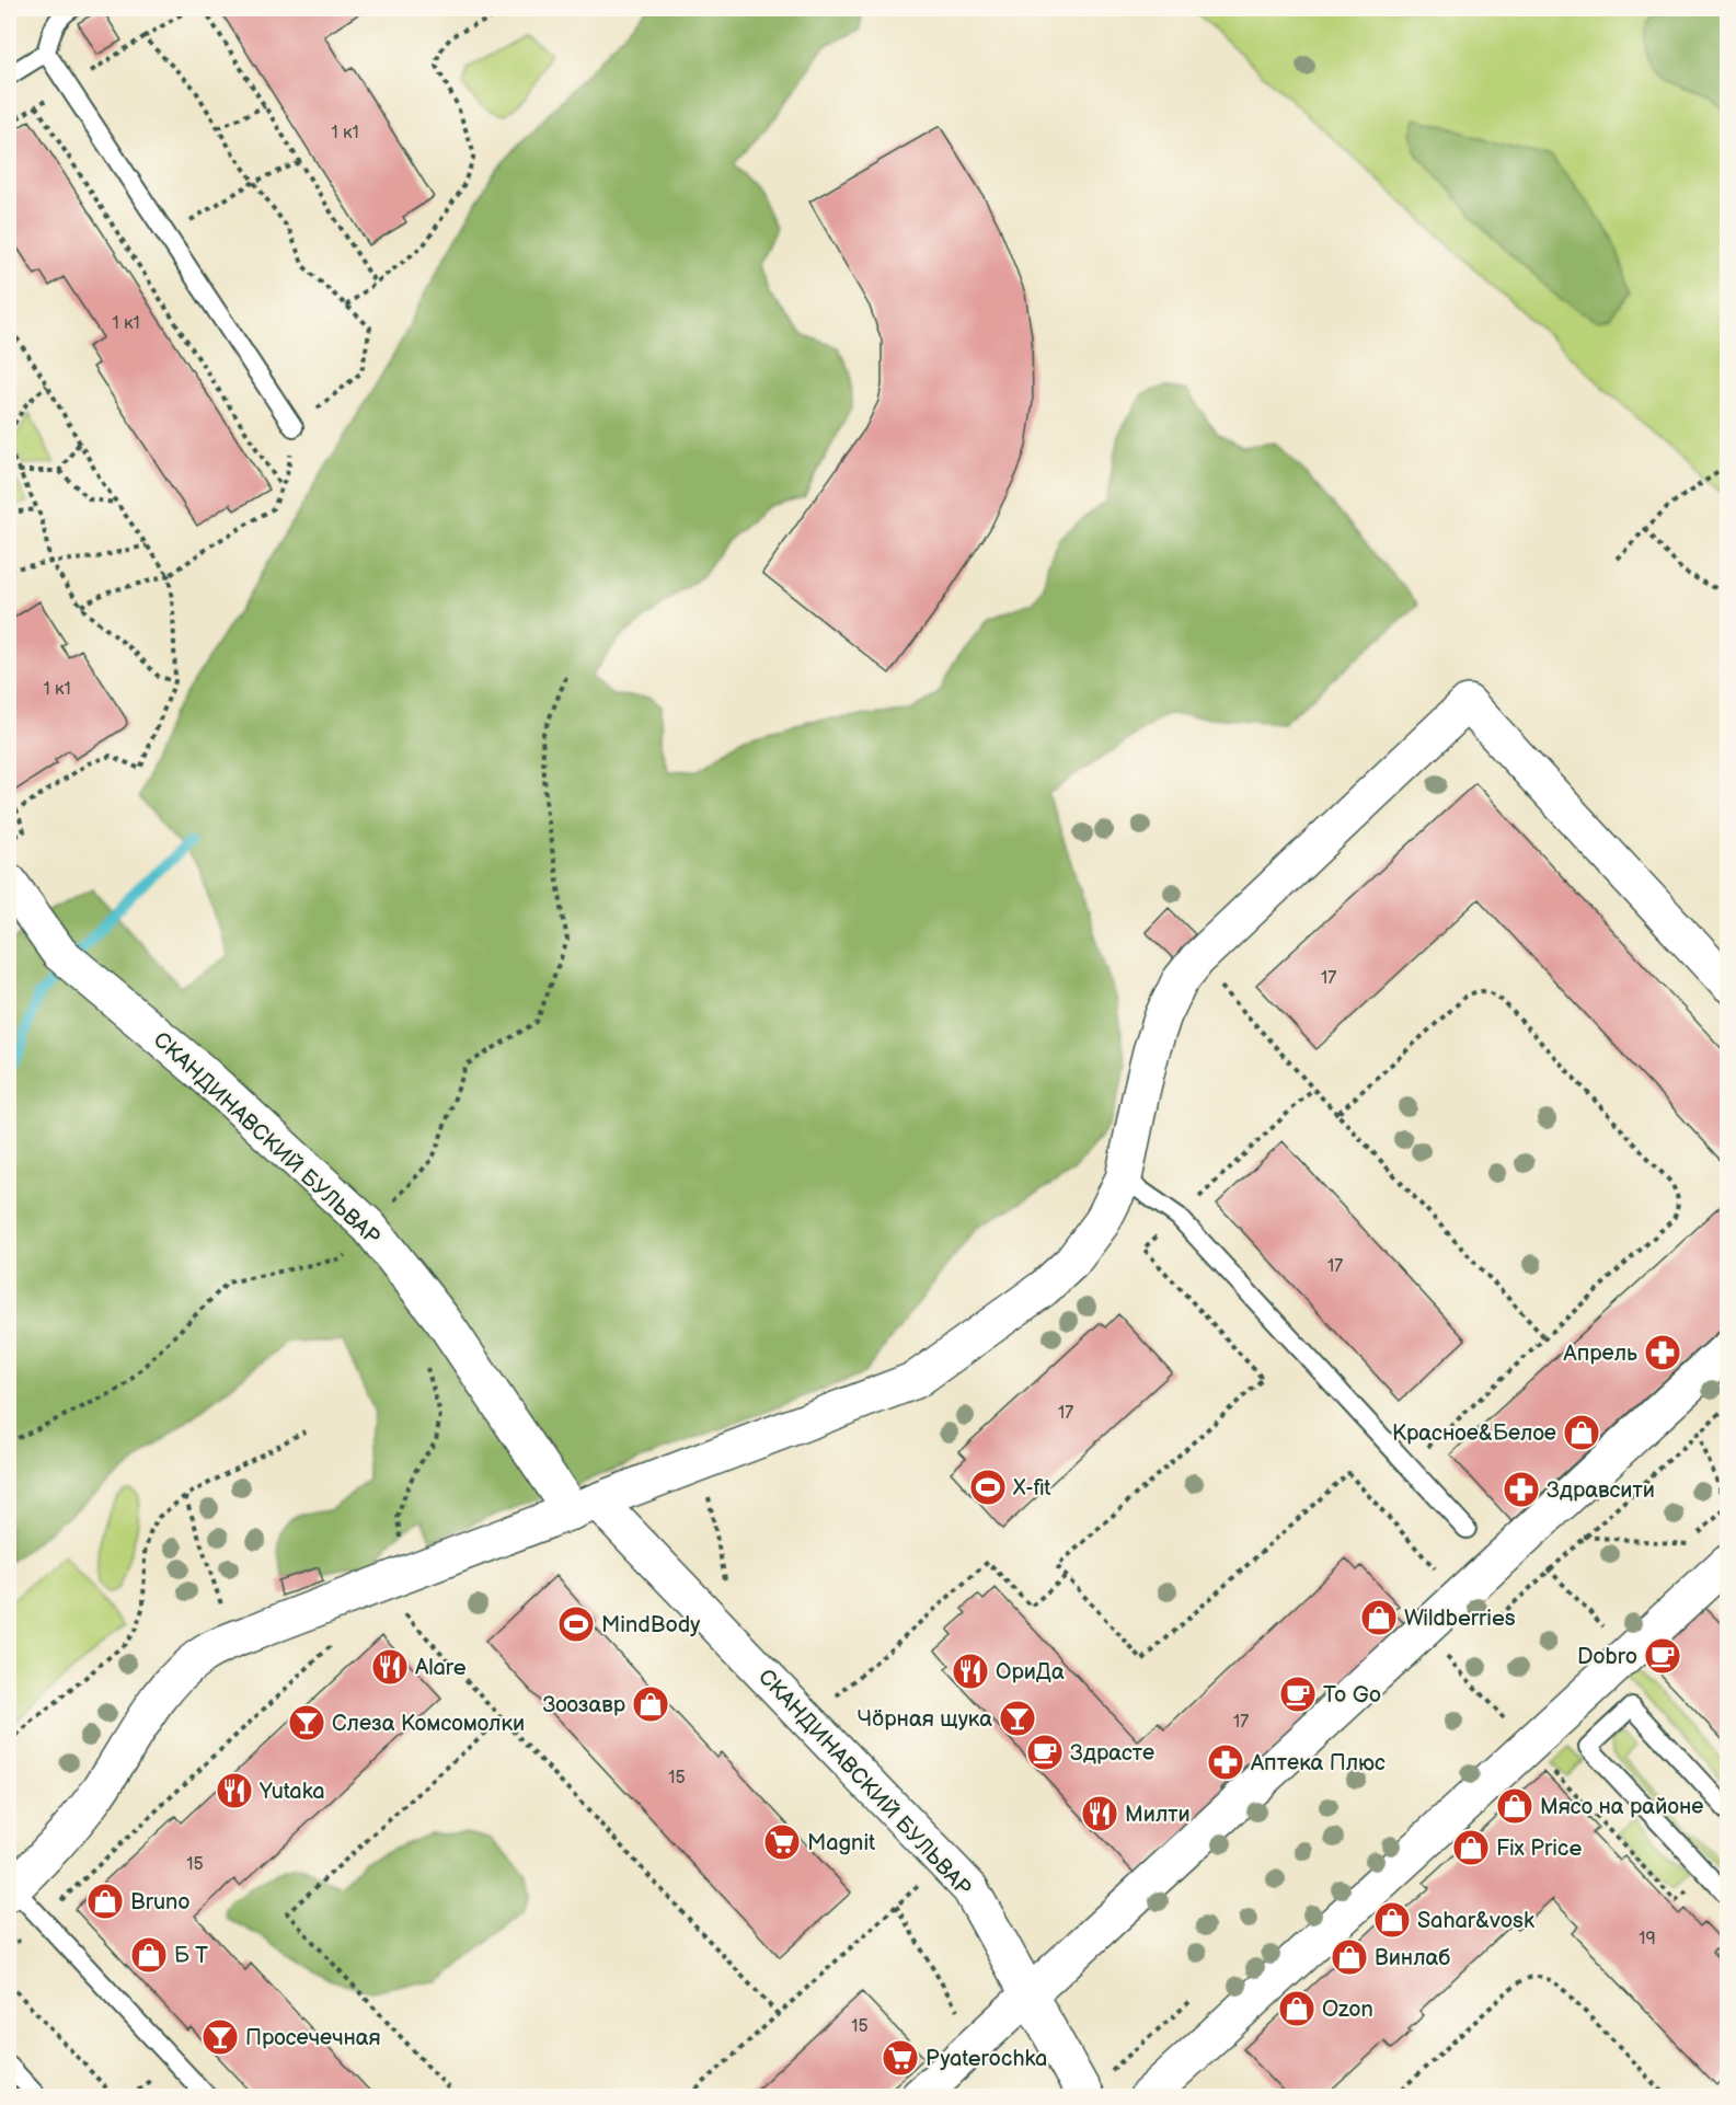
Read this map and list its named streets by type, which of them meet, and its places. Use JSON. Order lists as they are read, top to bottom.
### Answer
{
  "streets": {
    "street": ["СКАНДИНАВСКИЙ БУЛЬВАР"]
  },
  "places": {
    "pharmacy": ["Апрель", "Здравсити", "Аптека Плюс"],
    "shop": [
      "Красное&Белое",
      "Wildberries",
      "Зоозавр",
      "Мясо на районе",
      "Fix Price",
      "Bruno",
      "Sahar&vosk",
      "Б Т",
      "Винлаб",
      "Ozon"
    ],
    "sports": ["X-fit", "MindBody"],
    "cafe": ["Dobro", "To Go", "Здрасте"],
    "restaurant": [
      "Alare",
      "ОриДа",
      "Yutaka",
      "Милти"
    ],
    "bar": ["Чöрная щука", "Слеза Комсомолки", "Просечечная"],
    "supermarket": ["Magnit", "Pyaterochka"]
  },
  "house_numbers": [
    "1 к1",
    "1 к1",
    "1 к1",
    "17",
    "17",
    "17",
    "17",
    "15",
    "15",
    "19",
    "15"
  ]
}
